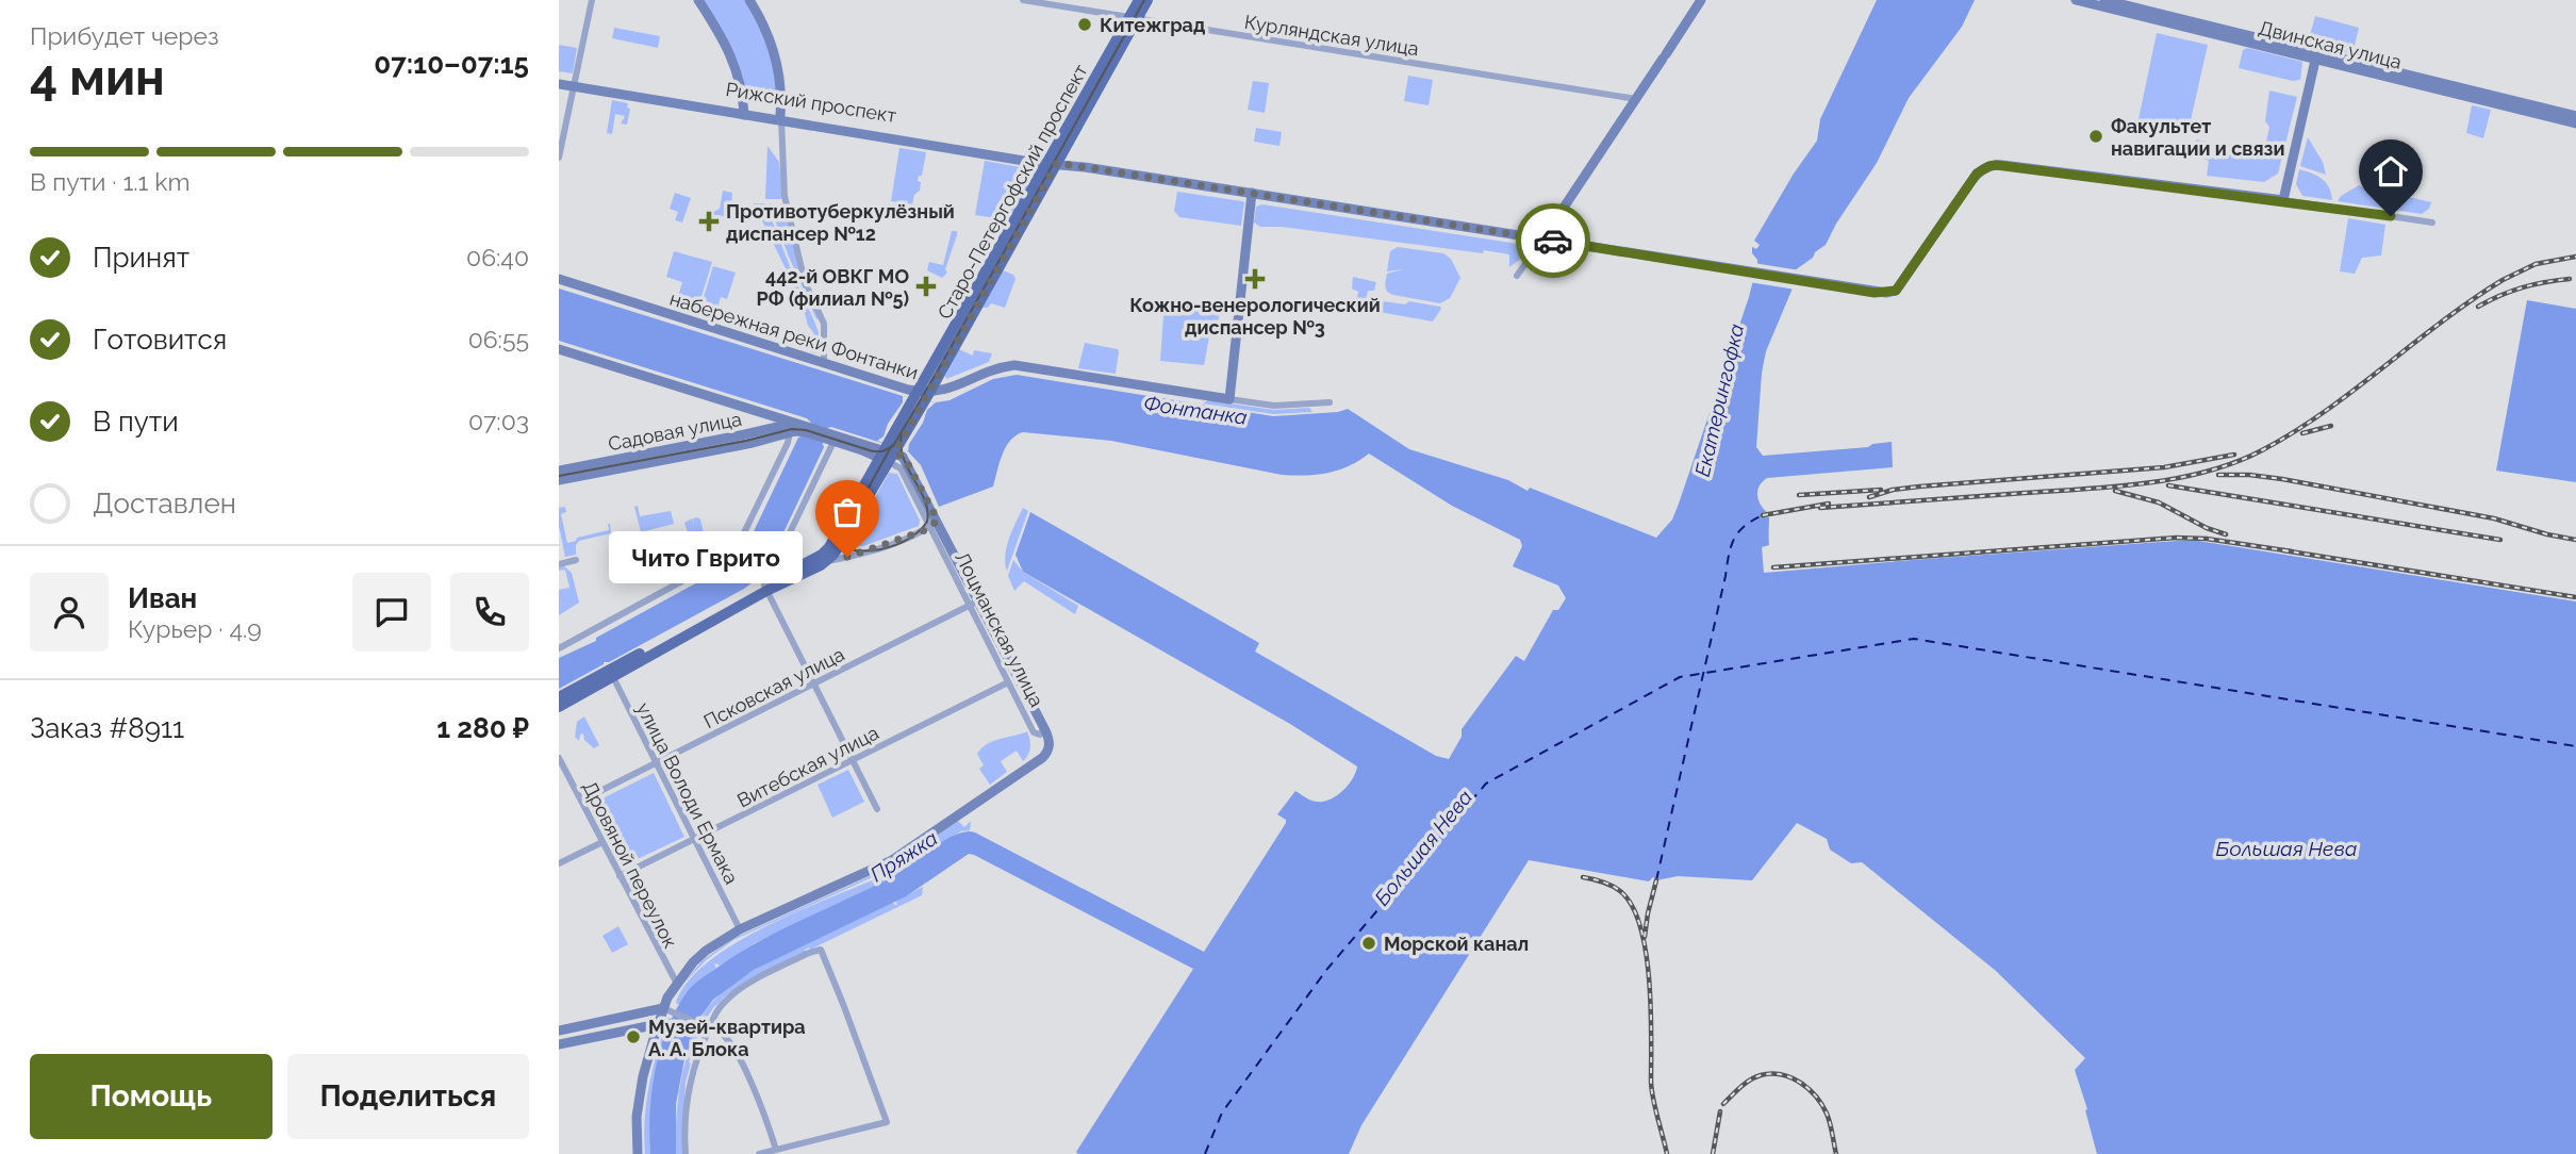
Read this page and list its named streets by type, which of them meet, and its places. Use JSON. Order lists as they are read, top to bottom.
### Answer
{
  "streets": {
    "main road": ["Старо-Петергофский проспект"],
    "street": [
      "Курляндская улица",
      "Двинская улица",
      "Рижский проспект",
      "набережная реки Фонтанки",
      "Садовая улица",
      "Лоцманская улица",
      "Псковская улица",
      "Витебская улица",
      "улица Володи Ермака",
      "Дровяной переулок"
    ]
  },
  "crossings": [
    ["Курляндская улица", "Старо-Петергофский проспект"],
    ["Рижский проспект", "Старо-Петергофский проспект"],
    ["Старо-Петергофский проспект", "набережная реки Фонтанки"],
    ["Старо-Петергофский проспект", "Лоцманская улица"],
    ["Лоцманская улица", "Псковская улица"],
    ["Лоцманская улица", "Витебская улица"],
    ["Лоцманская улица", "улица Володи Ермака"],
    ["Псковская улица", "улица Володи Ермака"],
    ["Псковская улица", "Дровяной переулок"],
    ["Витебская улица", "улица Володи Ермака"],
    ["Витебская улица", "Дровяной переулок"]
  ],
  "water": [
    "Екатерингофка",
    "Фонтанка",
    "Большая Нева",
    "Пряжка"
  ],
  "places": {
    "other": [
      "Китежград",
      "Факультет навигации и связи",
      "Чито Гврито",
      "Морской канал",
      "Музей-квартира А. А. Блока"
    ],
    "health": ["Противотуберкулёзный диспансер №12", "Кожно-венерологический диспансер №3", "442-й ОВКГ МО РФ (филиал №5)"]
  },
  "page": {
    "heading": ["4 мин", "Прибудет через", "07:10–07:15"],
    "panel": [
      "Иван",
      "Курьер · 4.9",
      "Заказ #8911",
      "1 280 ₽"
    ],
    "bar": "В пути · 1.1 km",
    "list": [
      ["Принят", "06:40"],
      ["Готовится", "06:55"],
      ["В пути", "07:03"],
      "Доставлен"
    ],
    "bubble": "Чито Гврито",
    "buttons": ["Помощь", "Поделиться"]
  }
}
